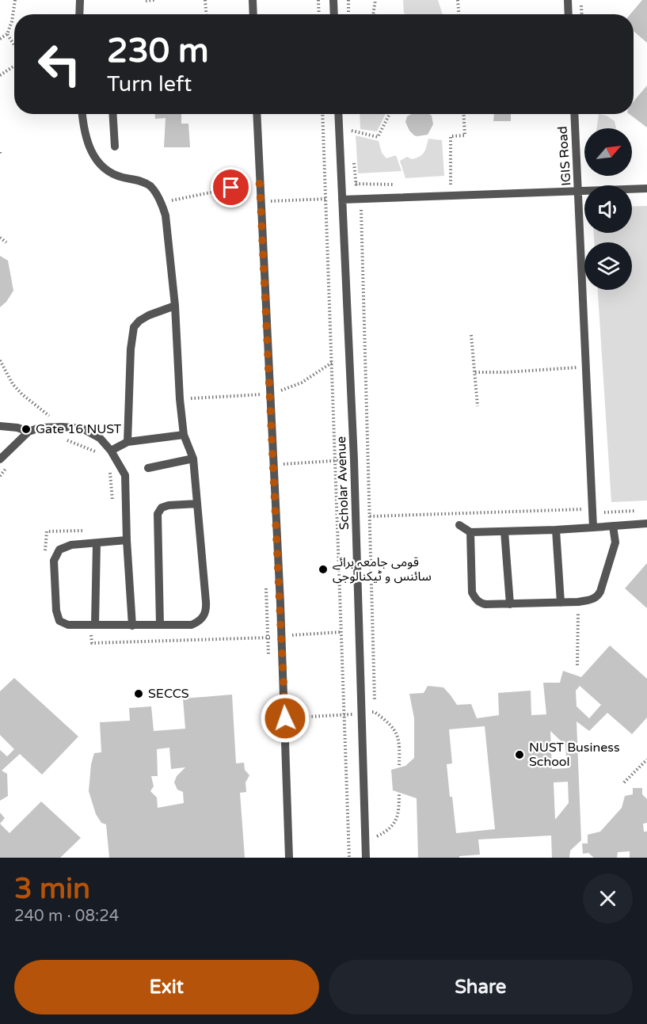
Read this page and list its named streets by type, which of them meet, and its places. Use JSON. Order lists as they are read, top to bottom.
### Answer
{
  "streets": {
    "lane": ["IGIS Road", "Scholar Avenue"]
  },
  "places": [
    "Gate 16 NUST",
    "قومی جامعہ برائے سائنس و ٹیکنالوجی",
    "SECCS",
    "NUST Business School"
  ],
  "north": "top right",
  "page": {
    "turn": ["230 m", "Turn left"],
    "heading": ["3 min", "240 m · 08:24"],
    "buttons": ["Exit", "Share"]
  }
}
